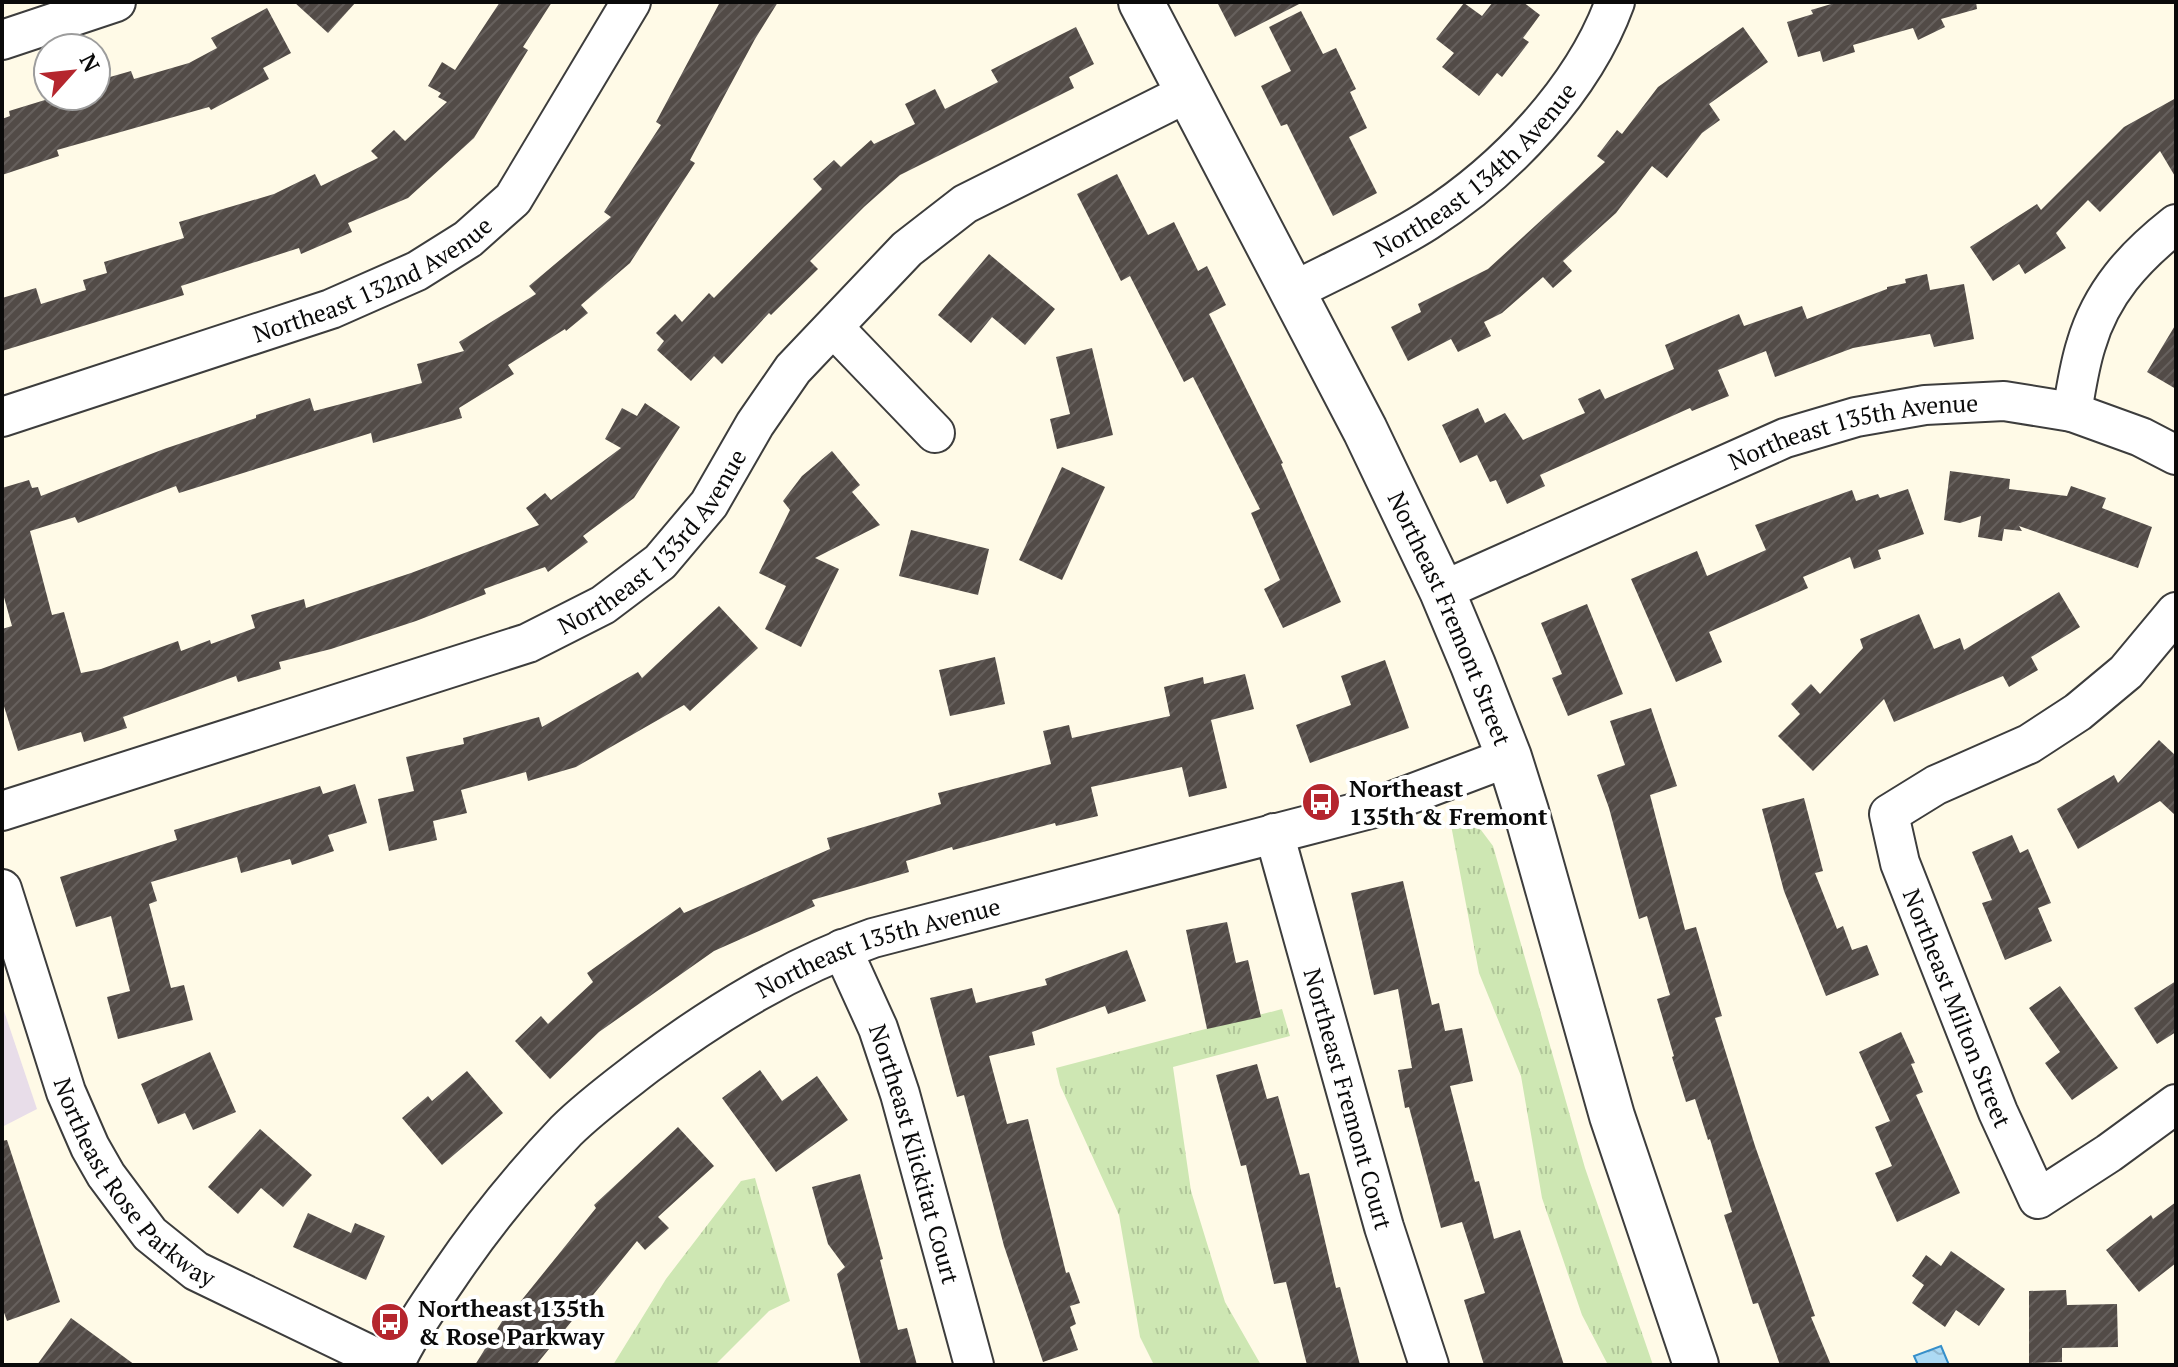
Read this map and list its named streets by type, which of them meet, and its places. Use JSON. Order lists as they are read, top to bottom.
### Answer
{
  "streets": {
    "street": [
      "Northeast 134th Avenue",
      "Northeast 132nd Avenue",
      "Northeast 135th Avenue",
      "Northeast 133rd Avenue",
      "Northeast Fremont Street",
      "Northeast Milton Street",
      "Northeast Fremont Court",
      "Northeast Klickitat Court",
      "Northeast Rose Parkway"
    ]
  },
  "crossings": [
    ["Northeast 134th Avenue", "Northeast Fremont Street"],
    ["Northeast 135th Avenue", "Northeast Fremont Street"],
    ["Northeast 135th Avenue", "Northeast Fremont Court"],
    ["Northeast 135th Avenue", "Northeast Klickitat Court"],
    ["Northeast 135th Avenue", "Northeast Rose Parkway"],
    ["Northeast 133rd Avenue", "Northeast Fremont Street"]
  ],
  "places": {
    "bus stop": ["Northeast 135th & Fremont", "Northeast 135th & Rose Parkway"]
  },
  "north": "top right"
}
